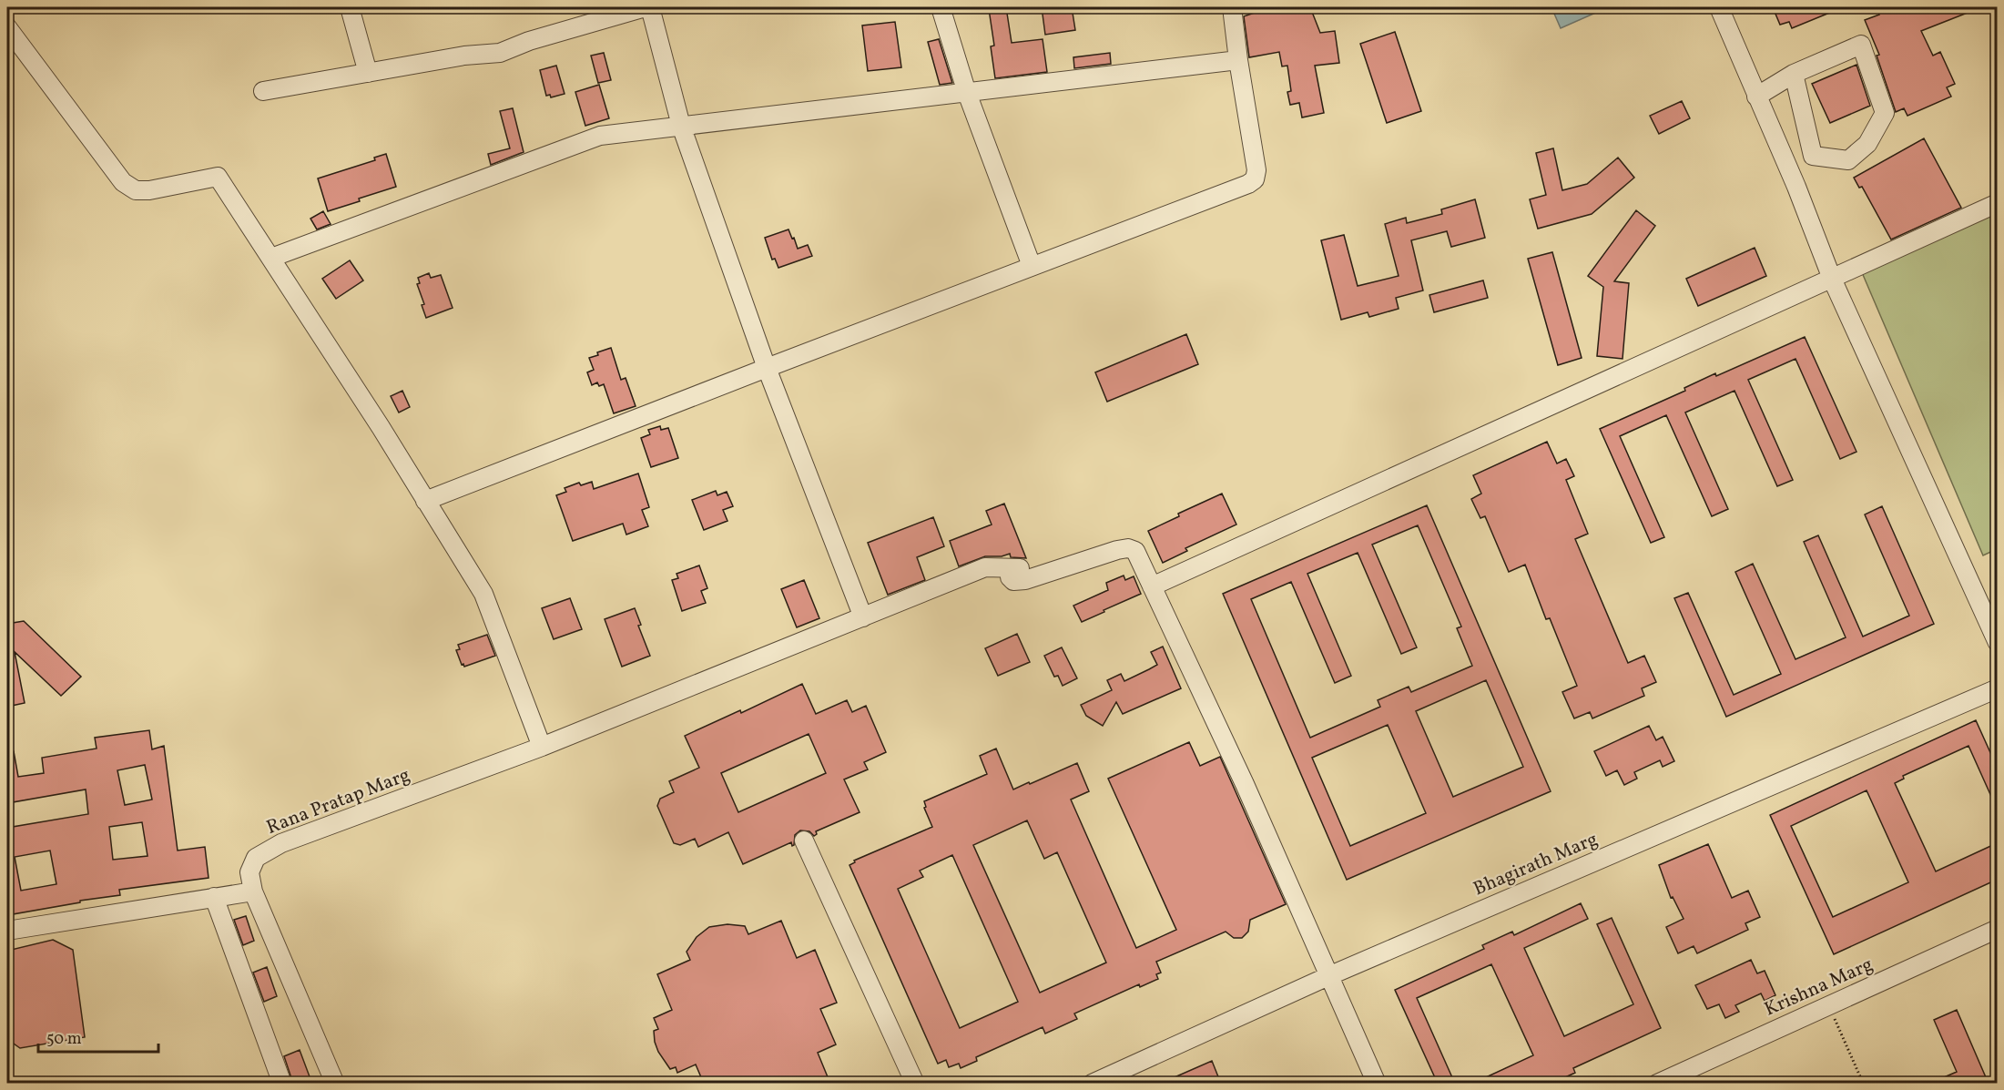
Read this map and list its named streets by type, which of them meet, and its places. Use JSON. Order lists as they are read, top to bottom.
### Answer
{
  "streets": {
    "street": ["Rana Pratap Marg", "Bhagirath Marg", "Krishna Marg"]
  },
  "scale_bar": "50 m"
}
